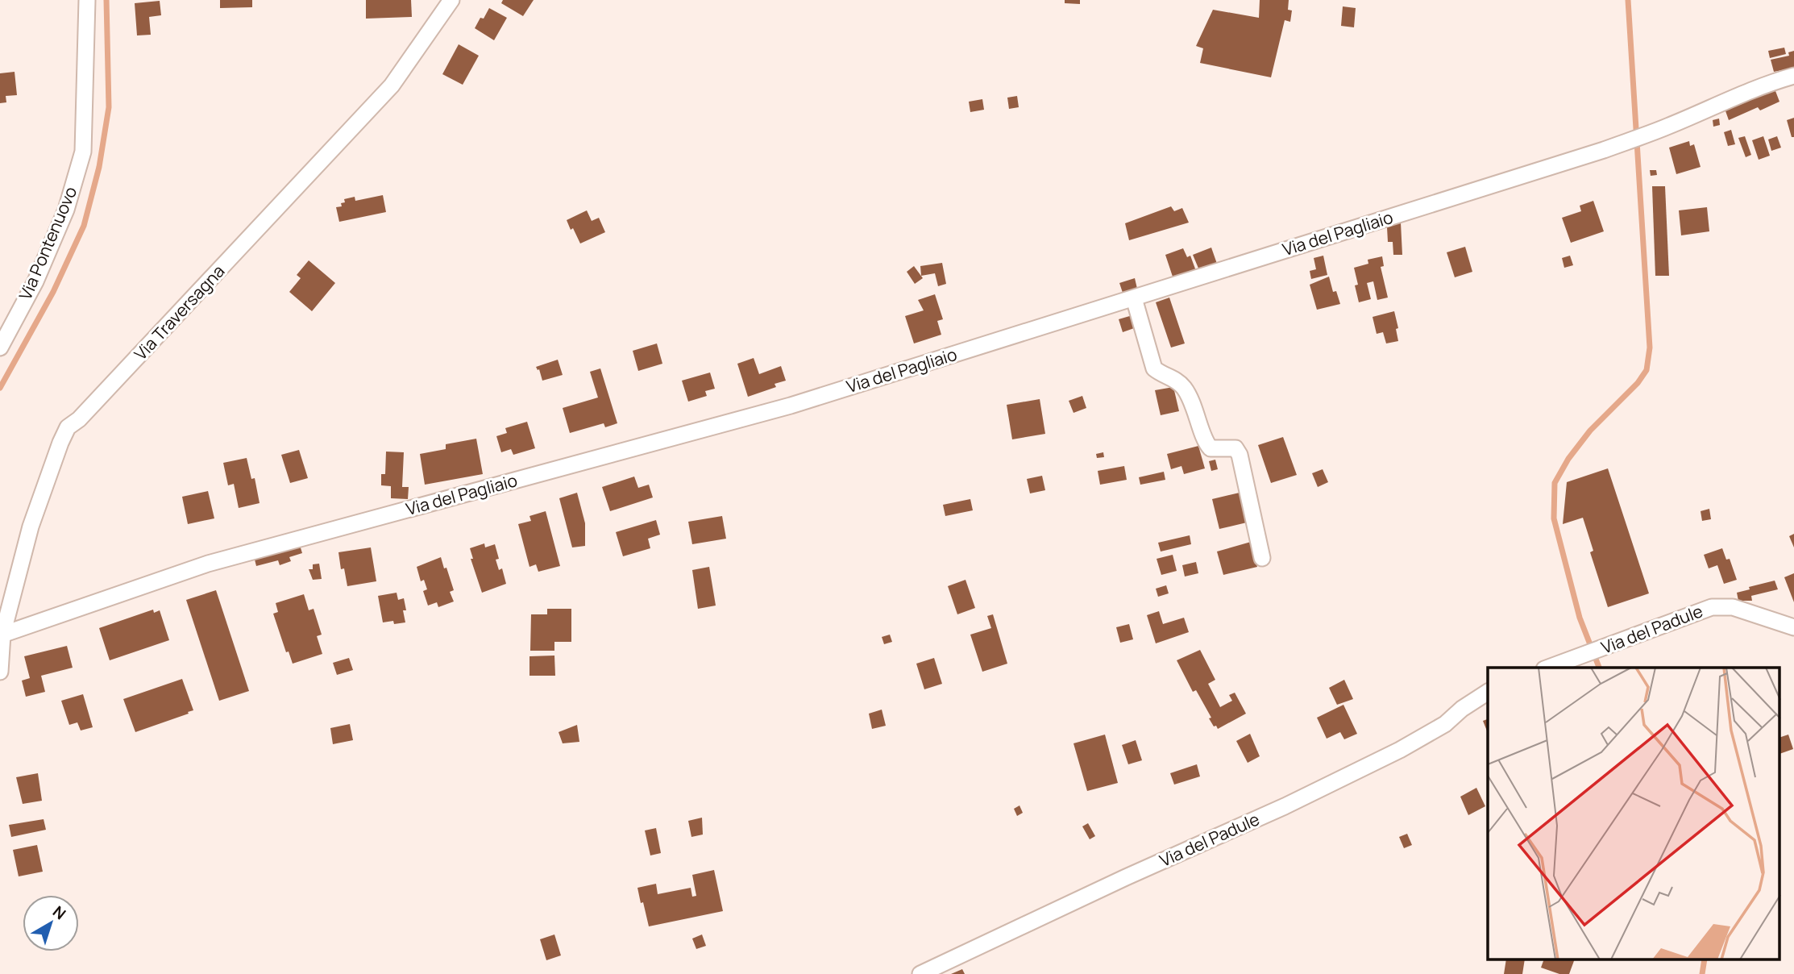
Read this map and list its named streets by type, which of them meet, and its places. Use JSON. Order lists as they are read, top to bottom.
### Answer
{
  "streets": {
    "street": [
      "Via del Pagliaio",
      "Via Pontenuovo",
      "Via Traversagna",
      "Via del Padule"
    ]
  },
  "crossings": [
    ["Via del Pagliaio", "Via Traversagna"]
  ],
  "north": "top right"
}
